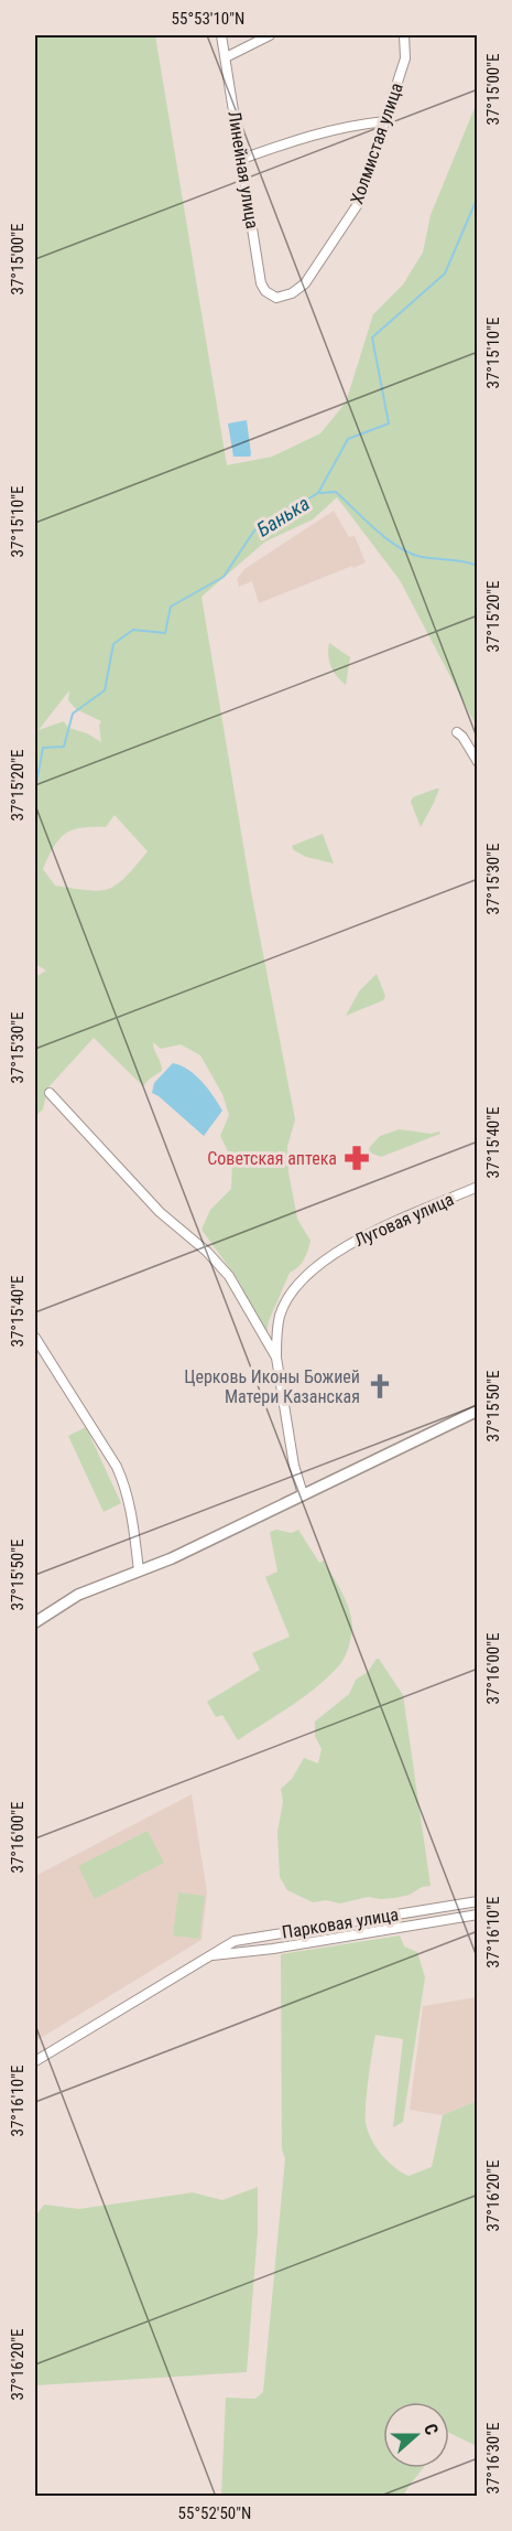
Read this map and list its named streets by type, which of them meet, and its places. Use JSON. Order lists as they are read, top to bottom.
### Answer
{
  "streets": {
    "street": [
      "Холмистая улица",
      "Линейная улица",
      "Луговая улица",
      "Парковая улица"
    ]
  },
  "crossings": [
    ["Холмистая улица", "Линейная улица"]
  ],
  "water": ["Банька"],
  "places": {
    "pharmacy": ["Советская аптека"],
    "church": ["Церковь Иконы Божией Матери Казанская"]
  },
  "north": "right",
  "coordinates": [
    "55°53'10\"N",
    "37°15'00\"E",
    "37°15'10\"E",
    "37°15'20\"E",
    "37°15'30\"E",
    "37°15'40\"E",
    "37°15'50\"E",
    "37°16'00\"E",
    "37°16'10\"E",
    "37°16'20\"E",
    "37°16'30\"E",
    "55°52'50\"N"
  ]
}
